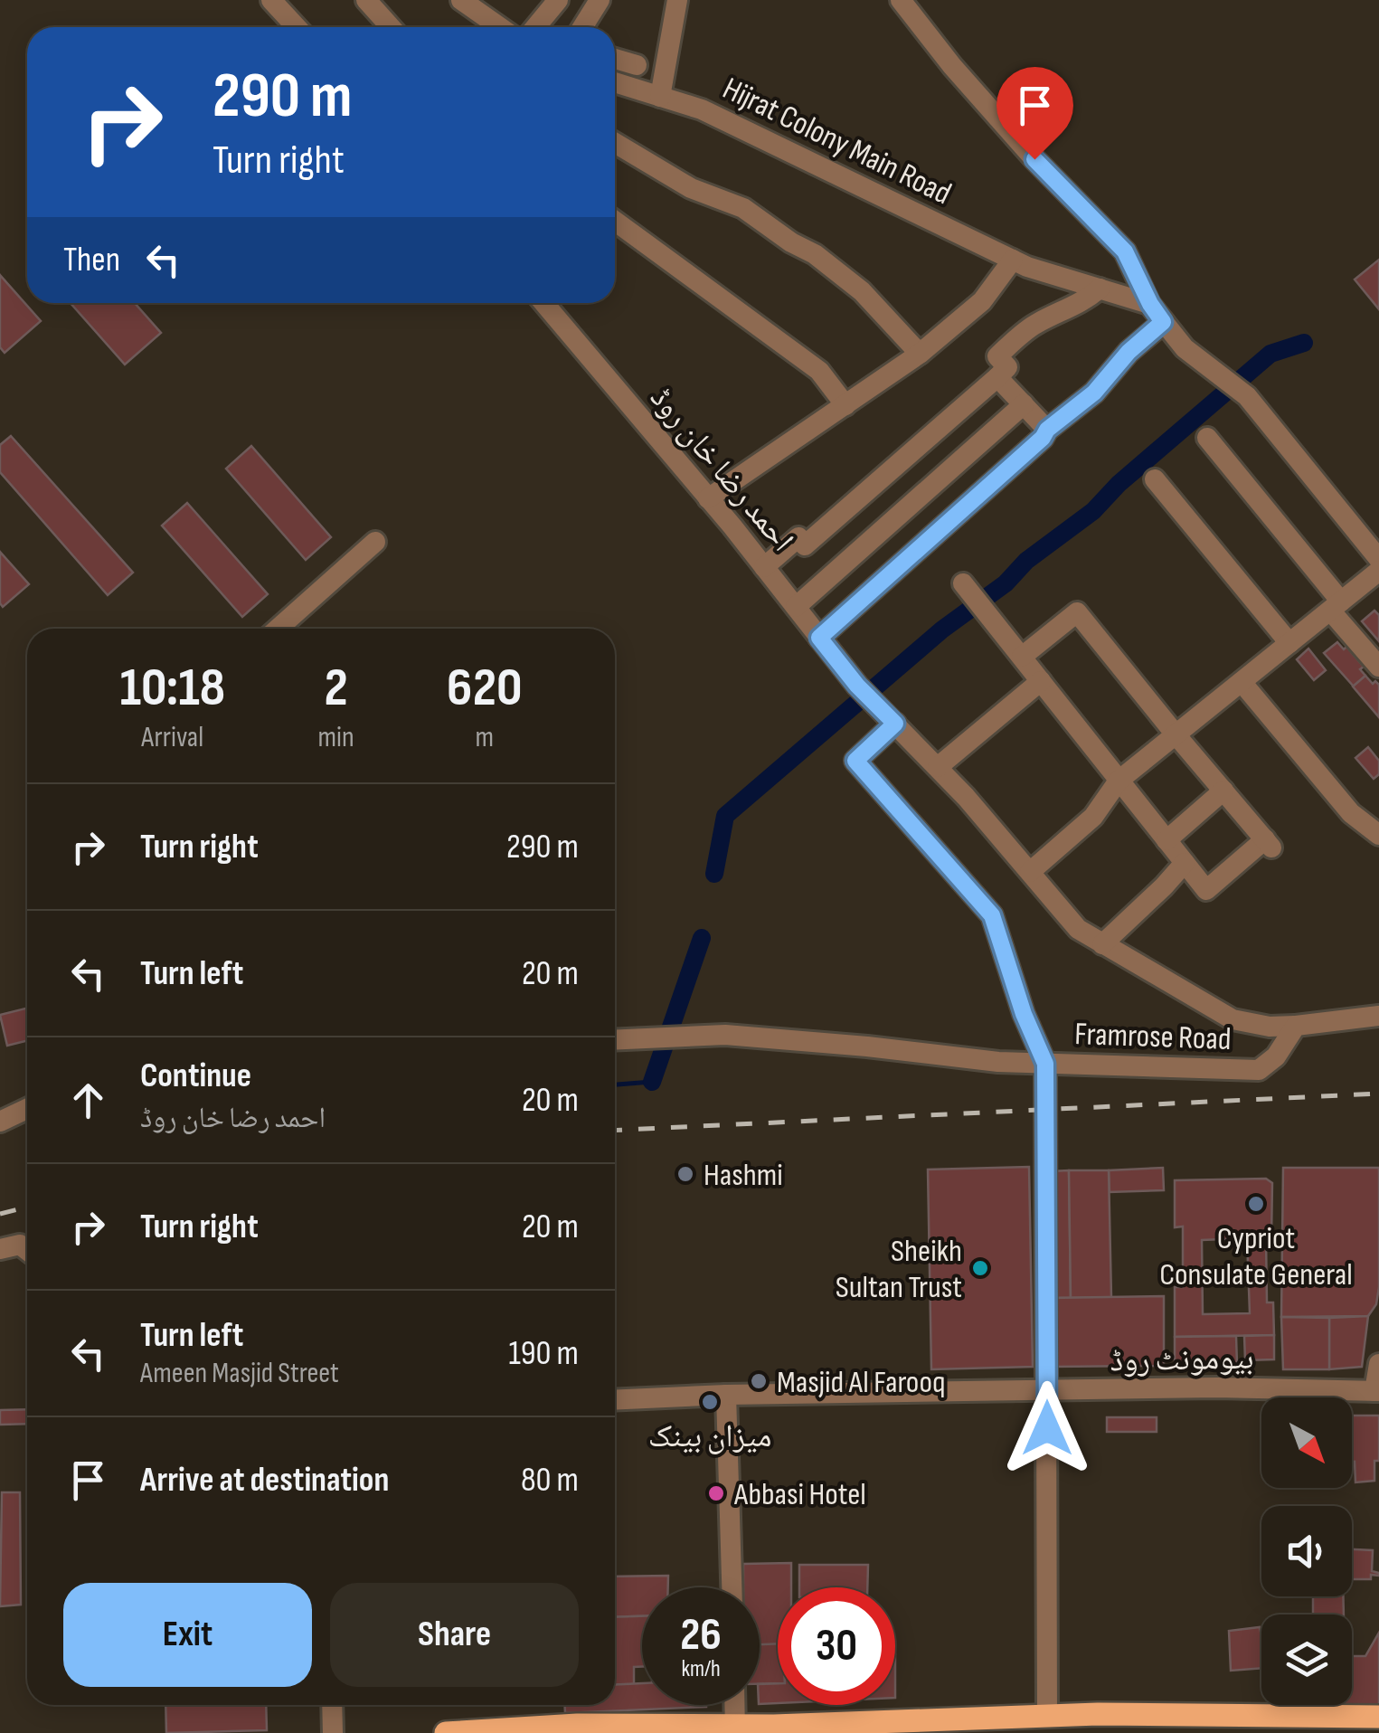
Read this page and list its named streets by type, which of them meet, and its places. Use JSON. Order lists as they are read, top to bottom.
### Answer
{
  "streets": {
    "street": [
      "Hijrat Colony Main Road",
      "احمد رضا خان روڈ",
      "Framrose Road",
      "بیومونٹ روڈ"
    ]
  },
  "crossings": [
    ["احمد رضا خان روڈ", "Framrose Road"]
  ],
  "places": [
    "Hashmi",
    "Cypriot Consulate General",
    "Sheikh Sultan Trust",
    "Masjid Al Farooq",
    "میزان بینک",
    "Abbasi Hotel"
  ],
  "north": "bottom right",
  "page": {
    "turn": ["290 m", "Turn right"],
    "then": "Then",
    "eta": [
      "10:18",
      "Arrival",
      "2",
      "min",
      "620",
      "m"
    ],
    "list": [
      {
        "name": "Turn right",
        "value": "290 m"
      },
      {
        "name": "Turn left",
        "value": "20 m"
      },
      {
        "name": "Continue",
        "note": "احمد رضا خان روڈ",
        "value": "20 m"
      },
      {
        "name": "Turn right",
        "value": "20 m"
      },
      {
        "name": "Turn left",
        "note": "Ameen Masjid Street",
        "value": "190 m"
      },
      {
        "name": "Arrive at destination",
        "value": "80 m"
      }
    ],
    "buttons": ["Exit", "Share"],
    "speed": "26 km/h",
    "limit": "30"
  }
}
